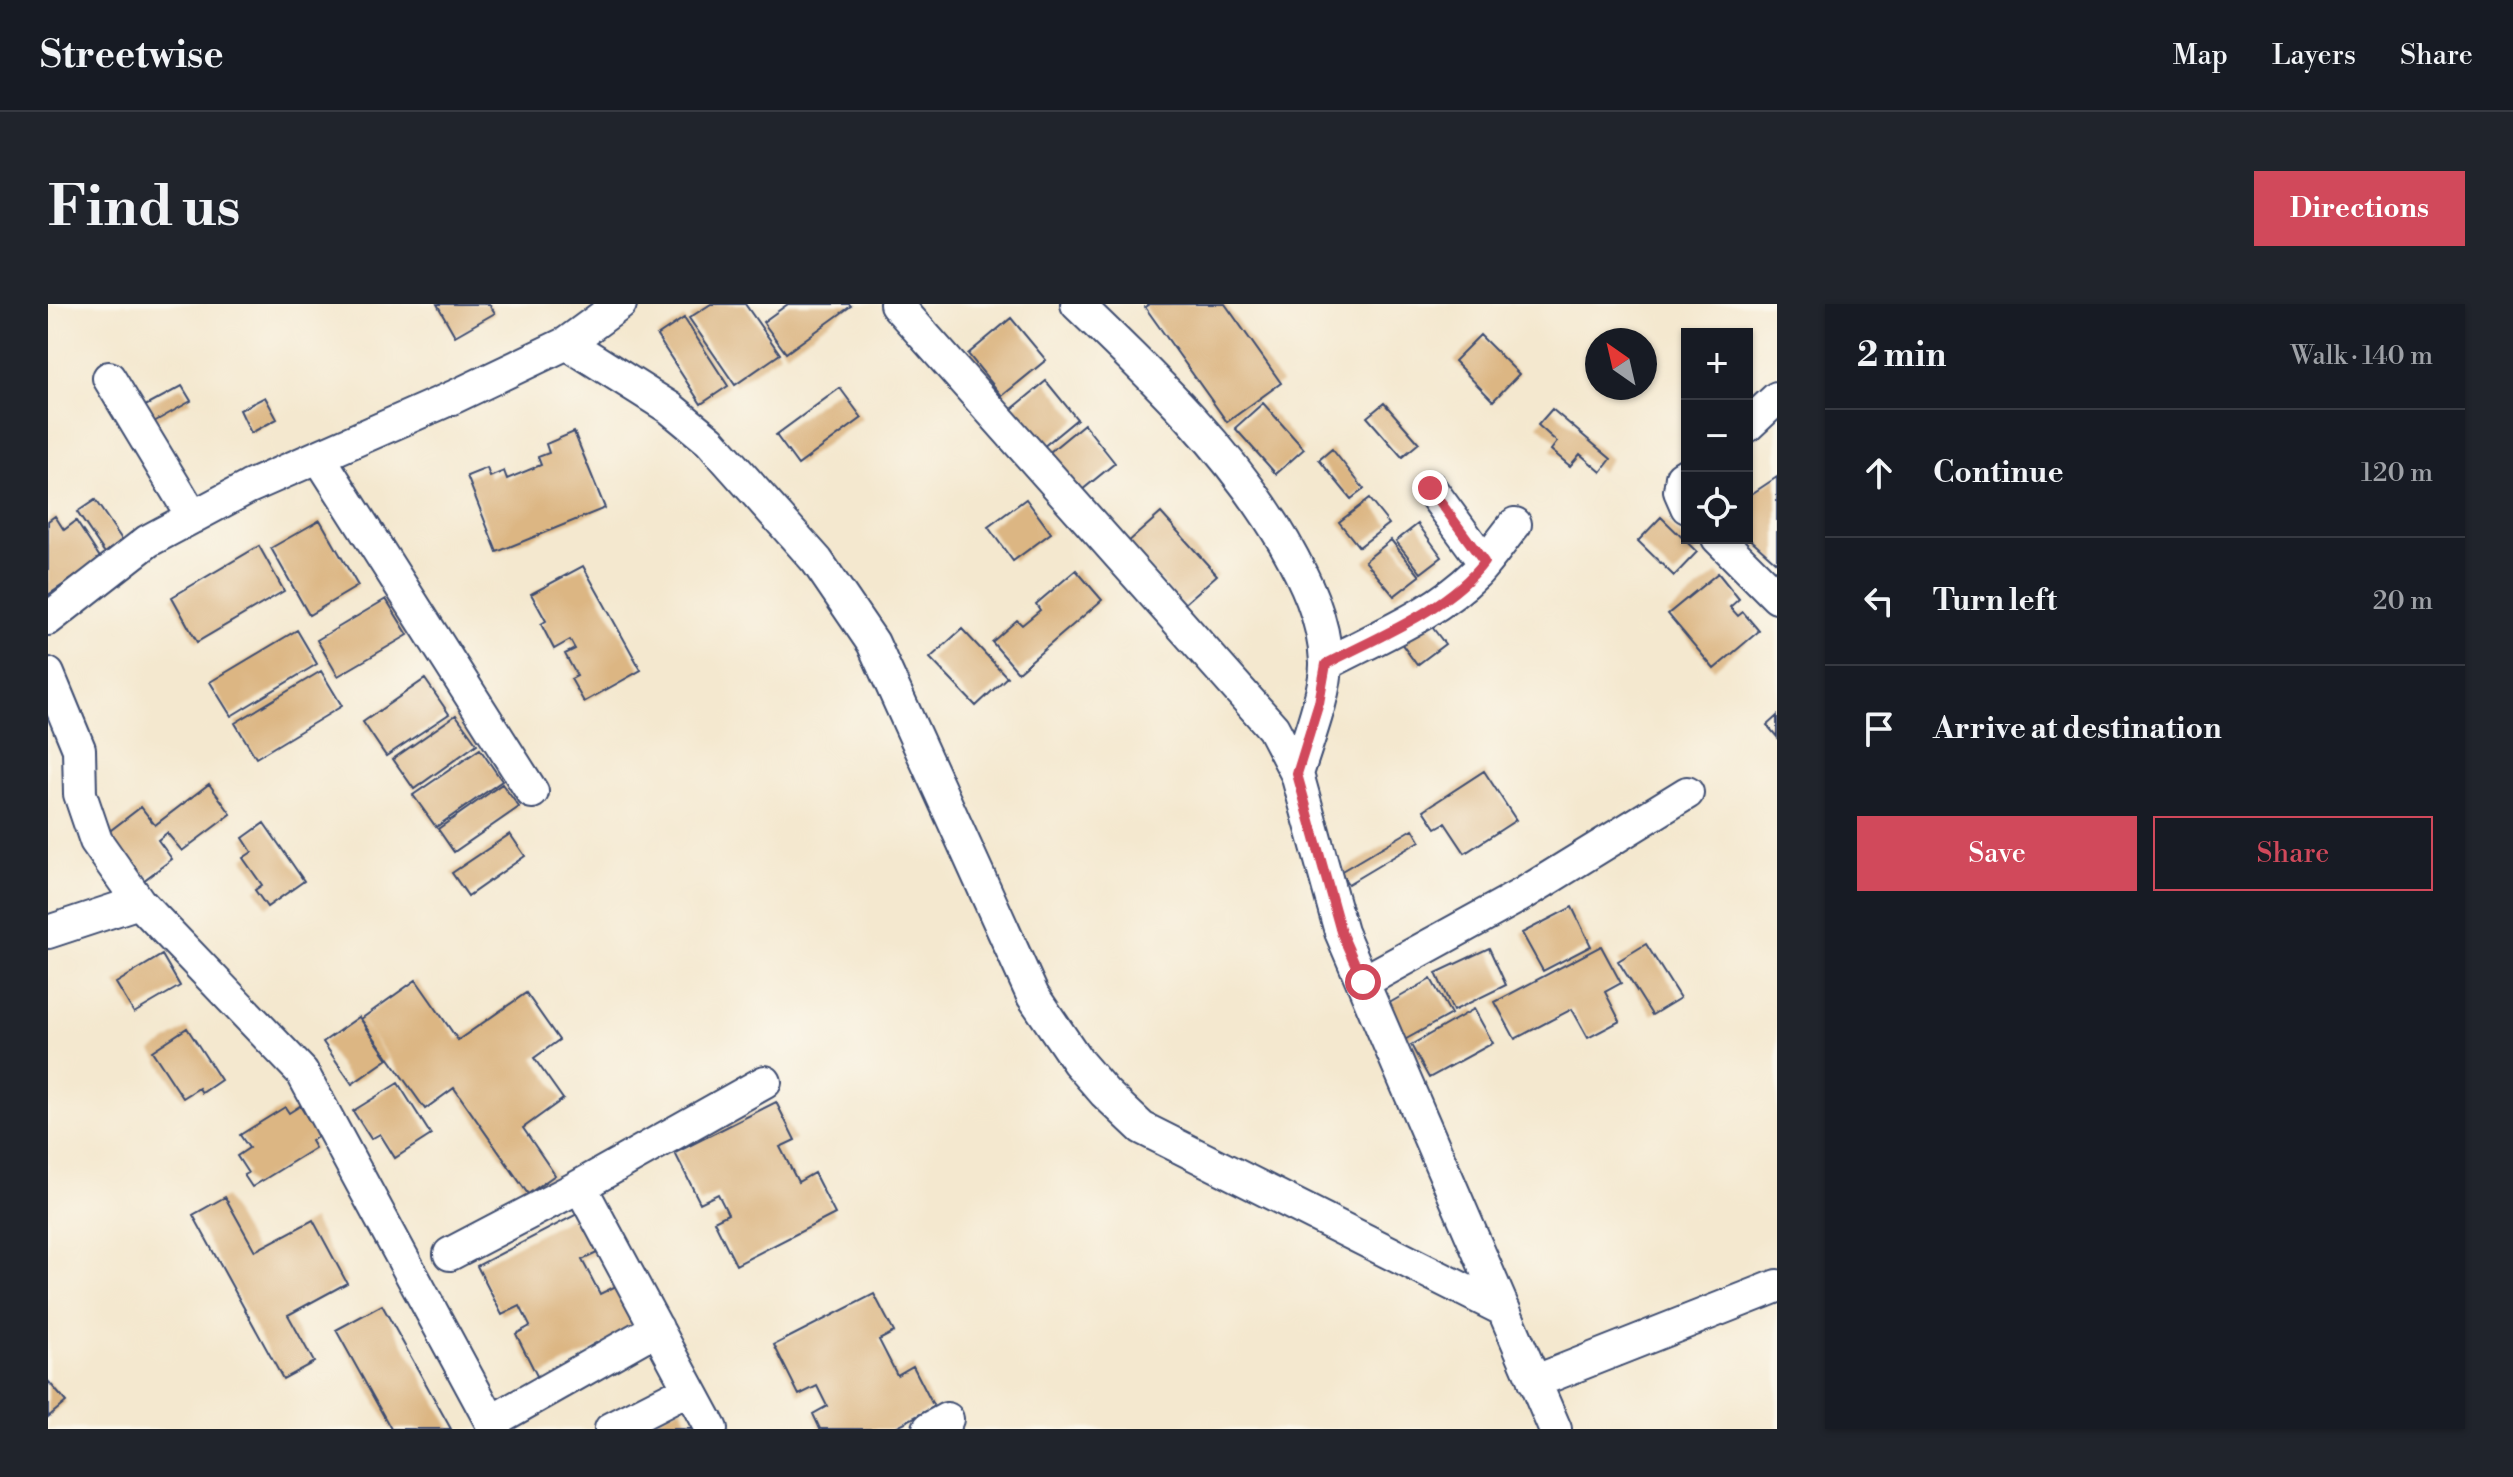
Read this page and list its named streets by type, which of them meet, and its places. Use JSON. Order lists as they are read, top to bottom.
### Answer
{
  "north": "top left",
  "page": {
    "header": "Streetwise",
    "nav": ["Map", "Layers", "Share"],
    "buttons": [
      "Directions",
      ["Save", "Share"]
    ],
    "title": "Find us",
    "heading": ["2 min", "Walk · 140 m"],
    "map_buttons": ["+", "−"],
    "list": [
      ["Continue", "120 m"],
      ["Turn left", "20 m"],
      "Arrive at destination"
    ]
  }
}
